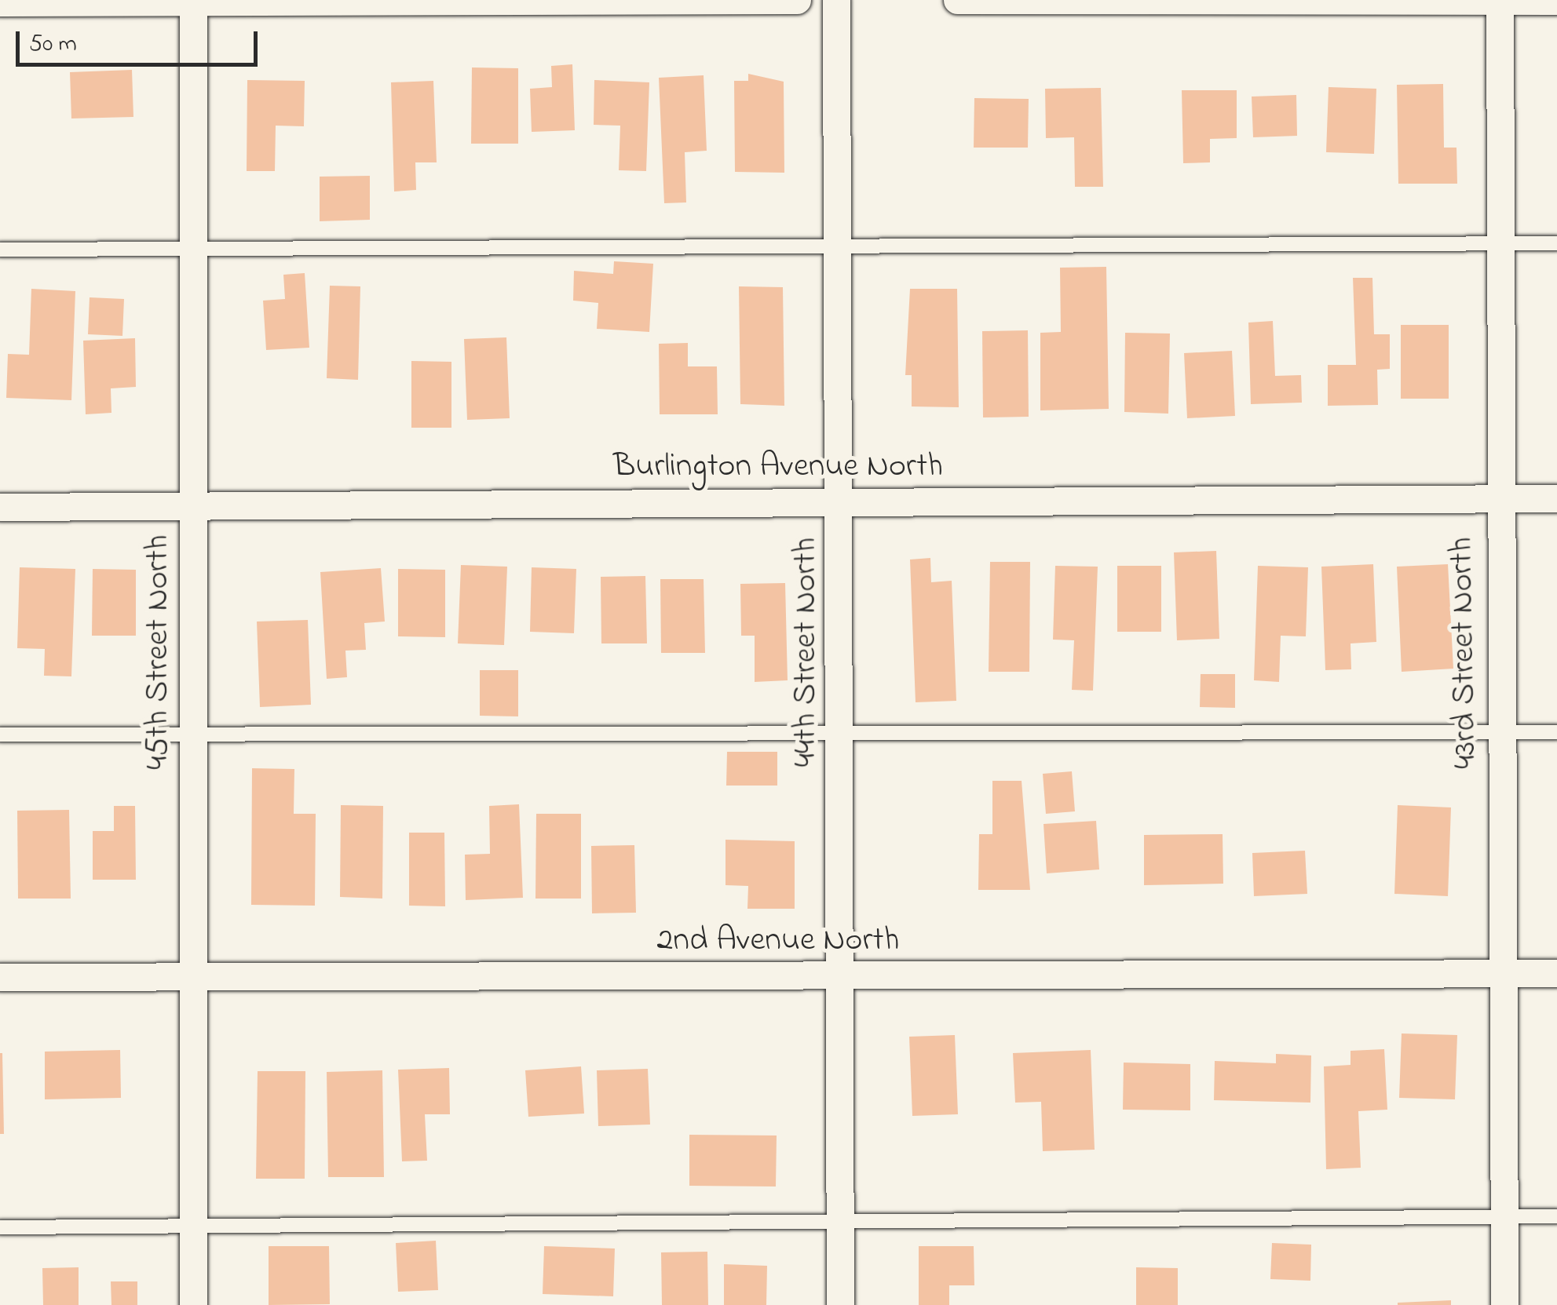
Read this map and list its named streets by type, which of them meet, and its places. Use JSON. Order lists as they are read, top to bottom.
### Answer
{
  "streets": {
    "street": [
      "Burlington Avenue North",
      "45th Street North",
      "44th Street North",
      "43rd Street North",
      "2nd Avenue North"
    ]
  },
  "crossings": [
    ["Burlington Avenue North", "45th Street North"],
    ["Burlington Avenue North", "44th Street North"],
    ["Burlington Avenue North", "43rd Street North"],
    ["45th Street North", "2nd Avenue North"],
    ["44th Street North", "2nd Avenue North"],
    ["43rd Street North", "2nd Avenue North"]
  ],
  "scale_bar": "50 m"
}
